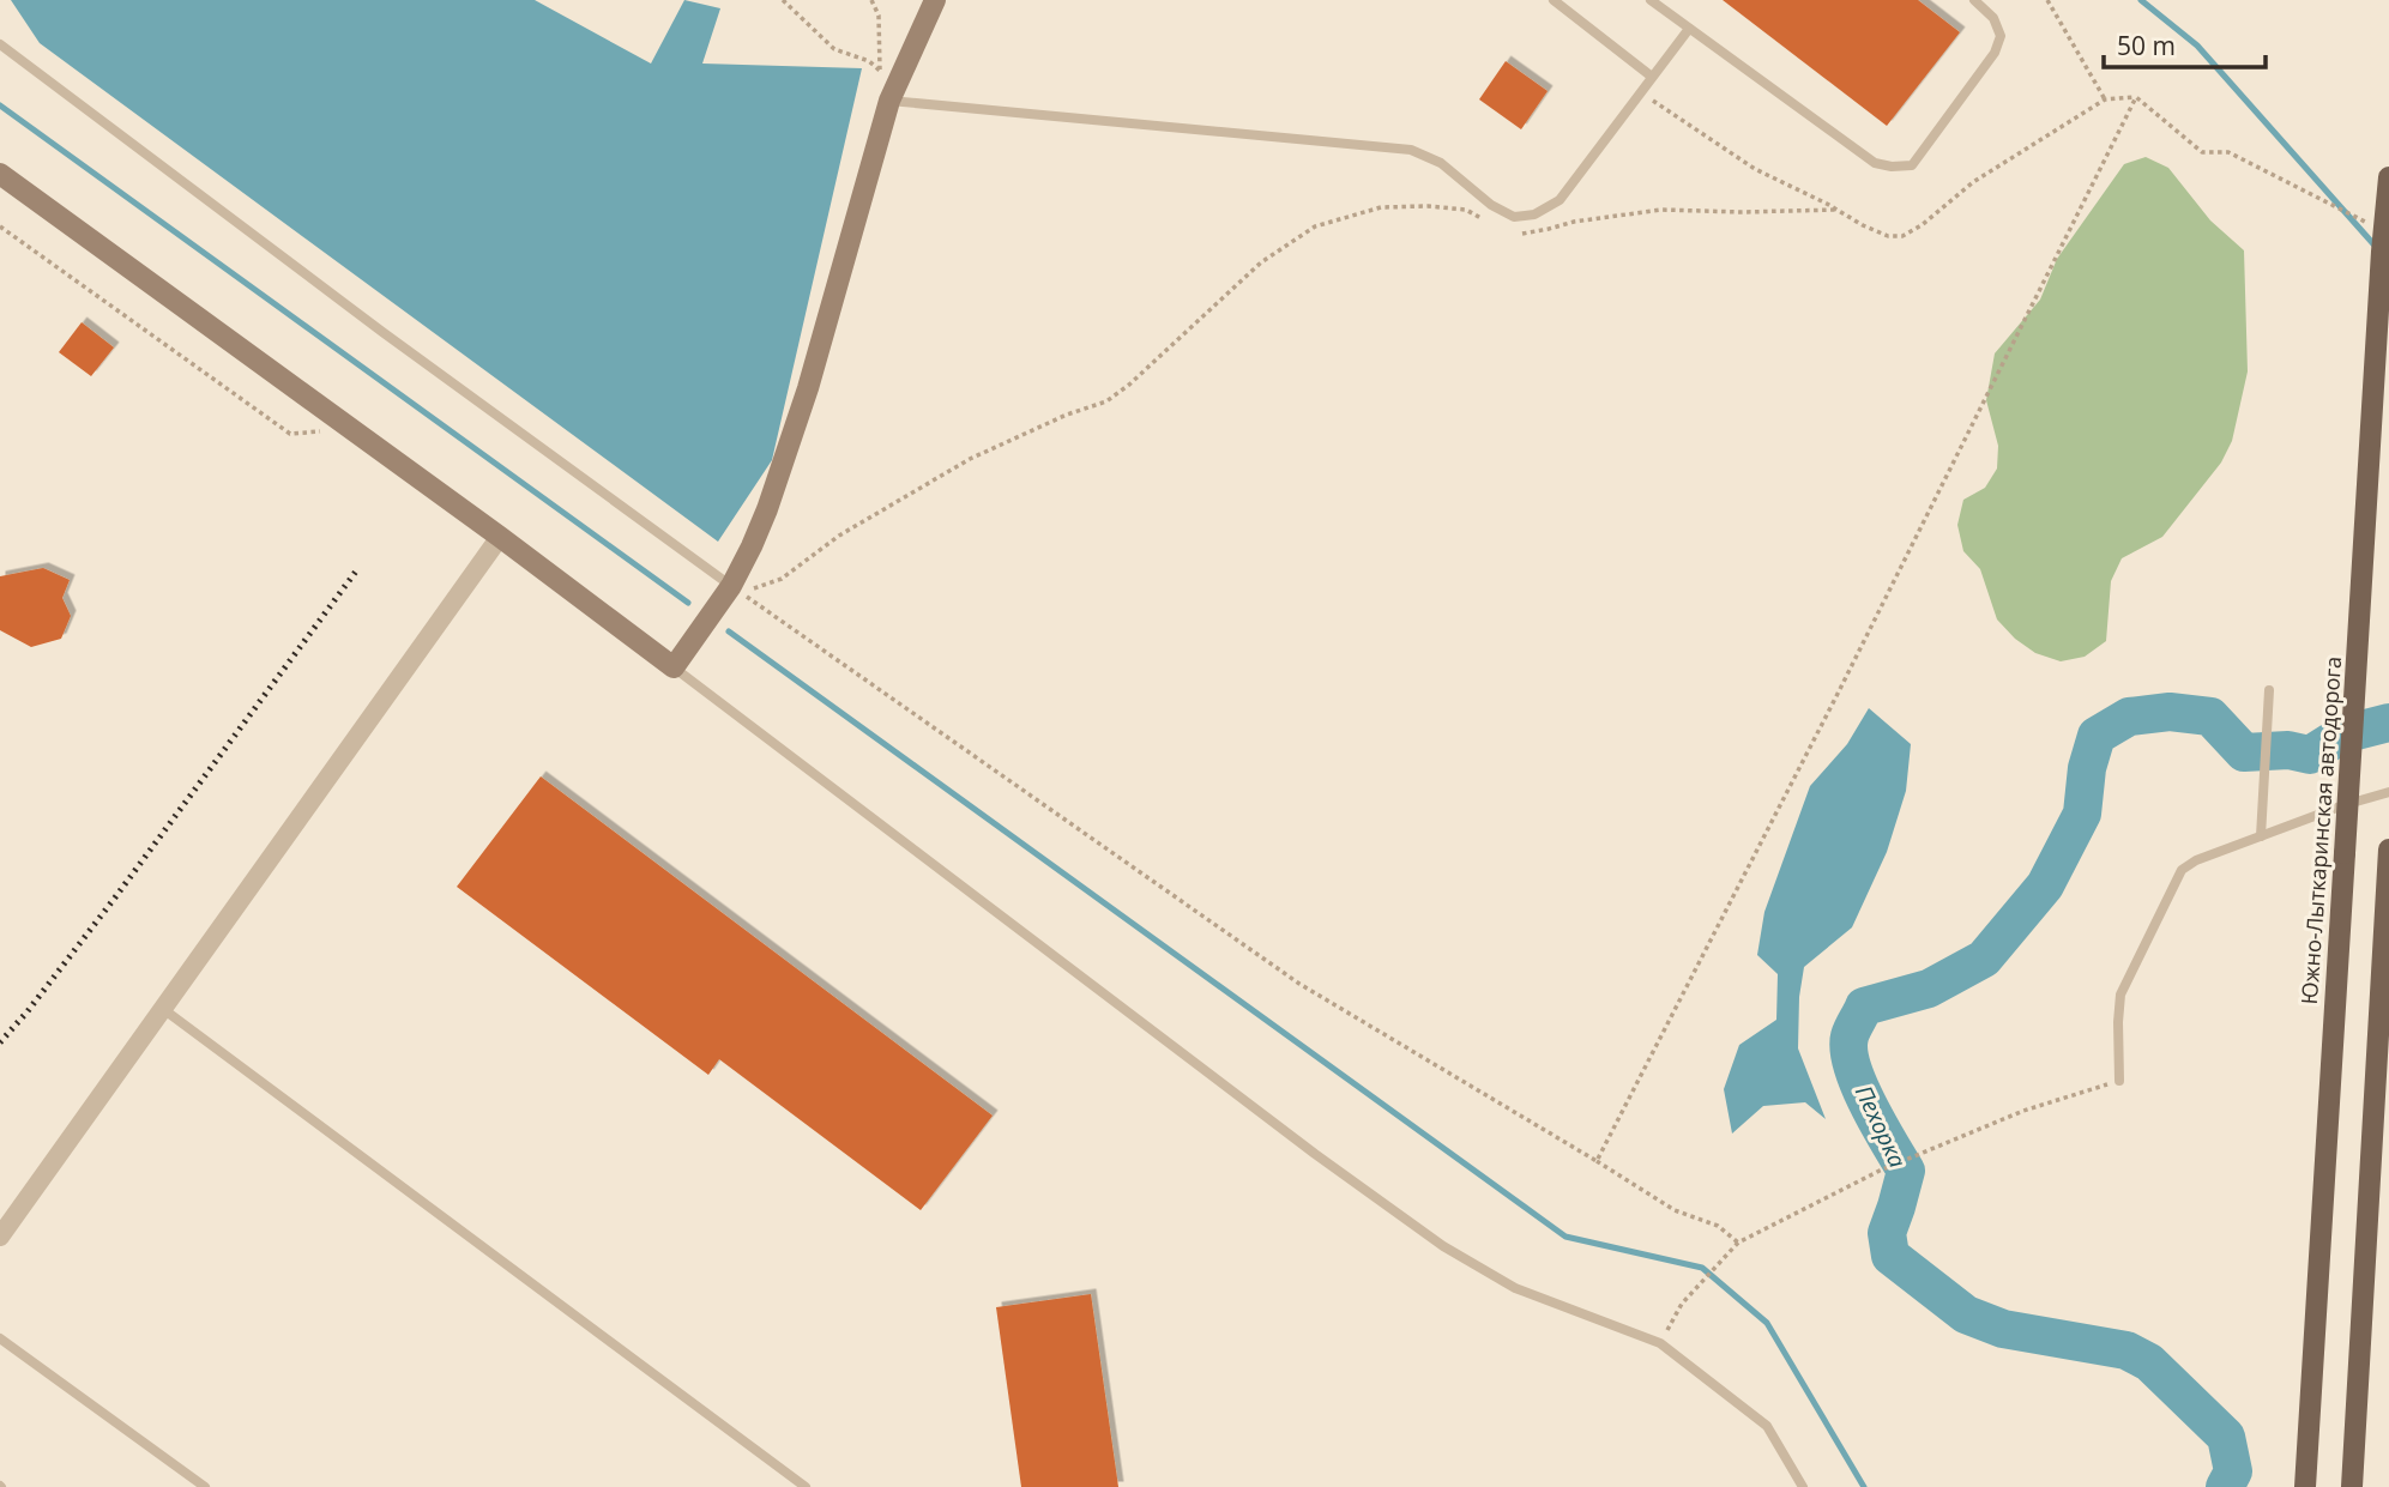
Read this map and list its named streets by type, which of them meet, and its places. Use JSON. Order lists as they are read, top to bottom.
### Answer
{
  "streets": {
    "main road": ["Южно-Лыткаринская автодорога"]
  },
  "water": ["Пехорка"],
  "scale_bar": "50 m"
}
